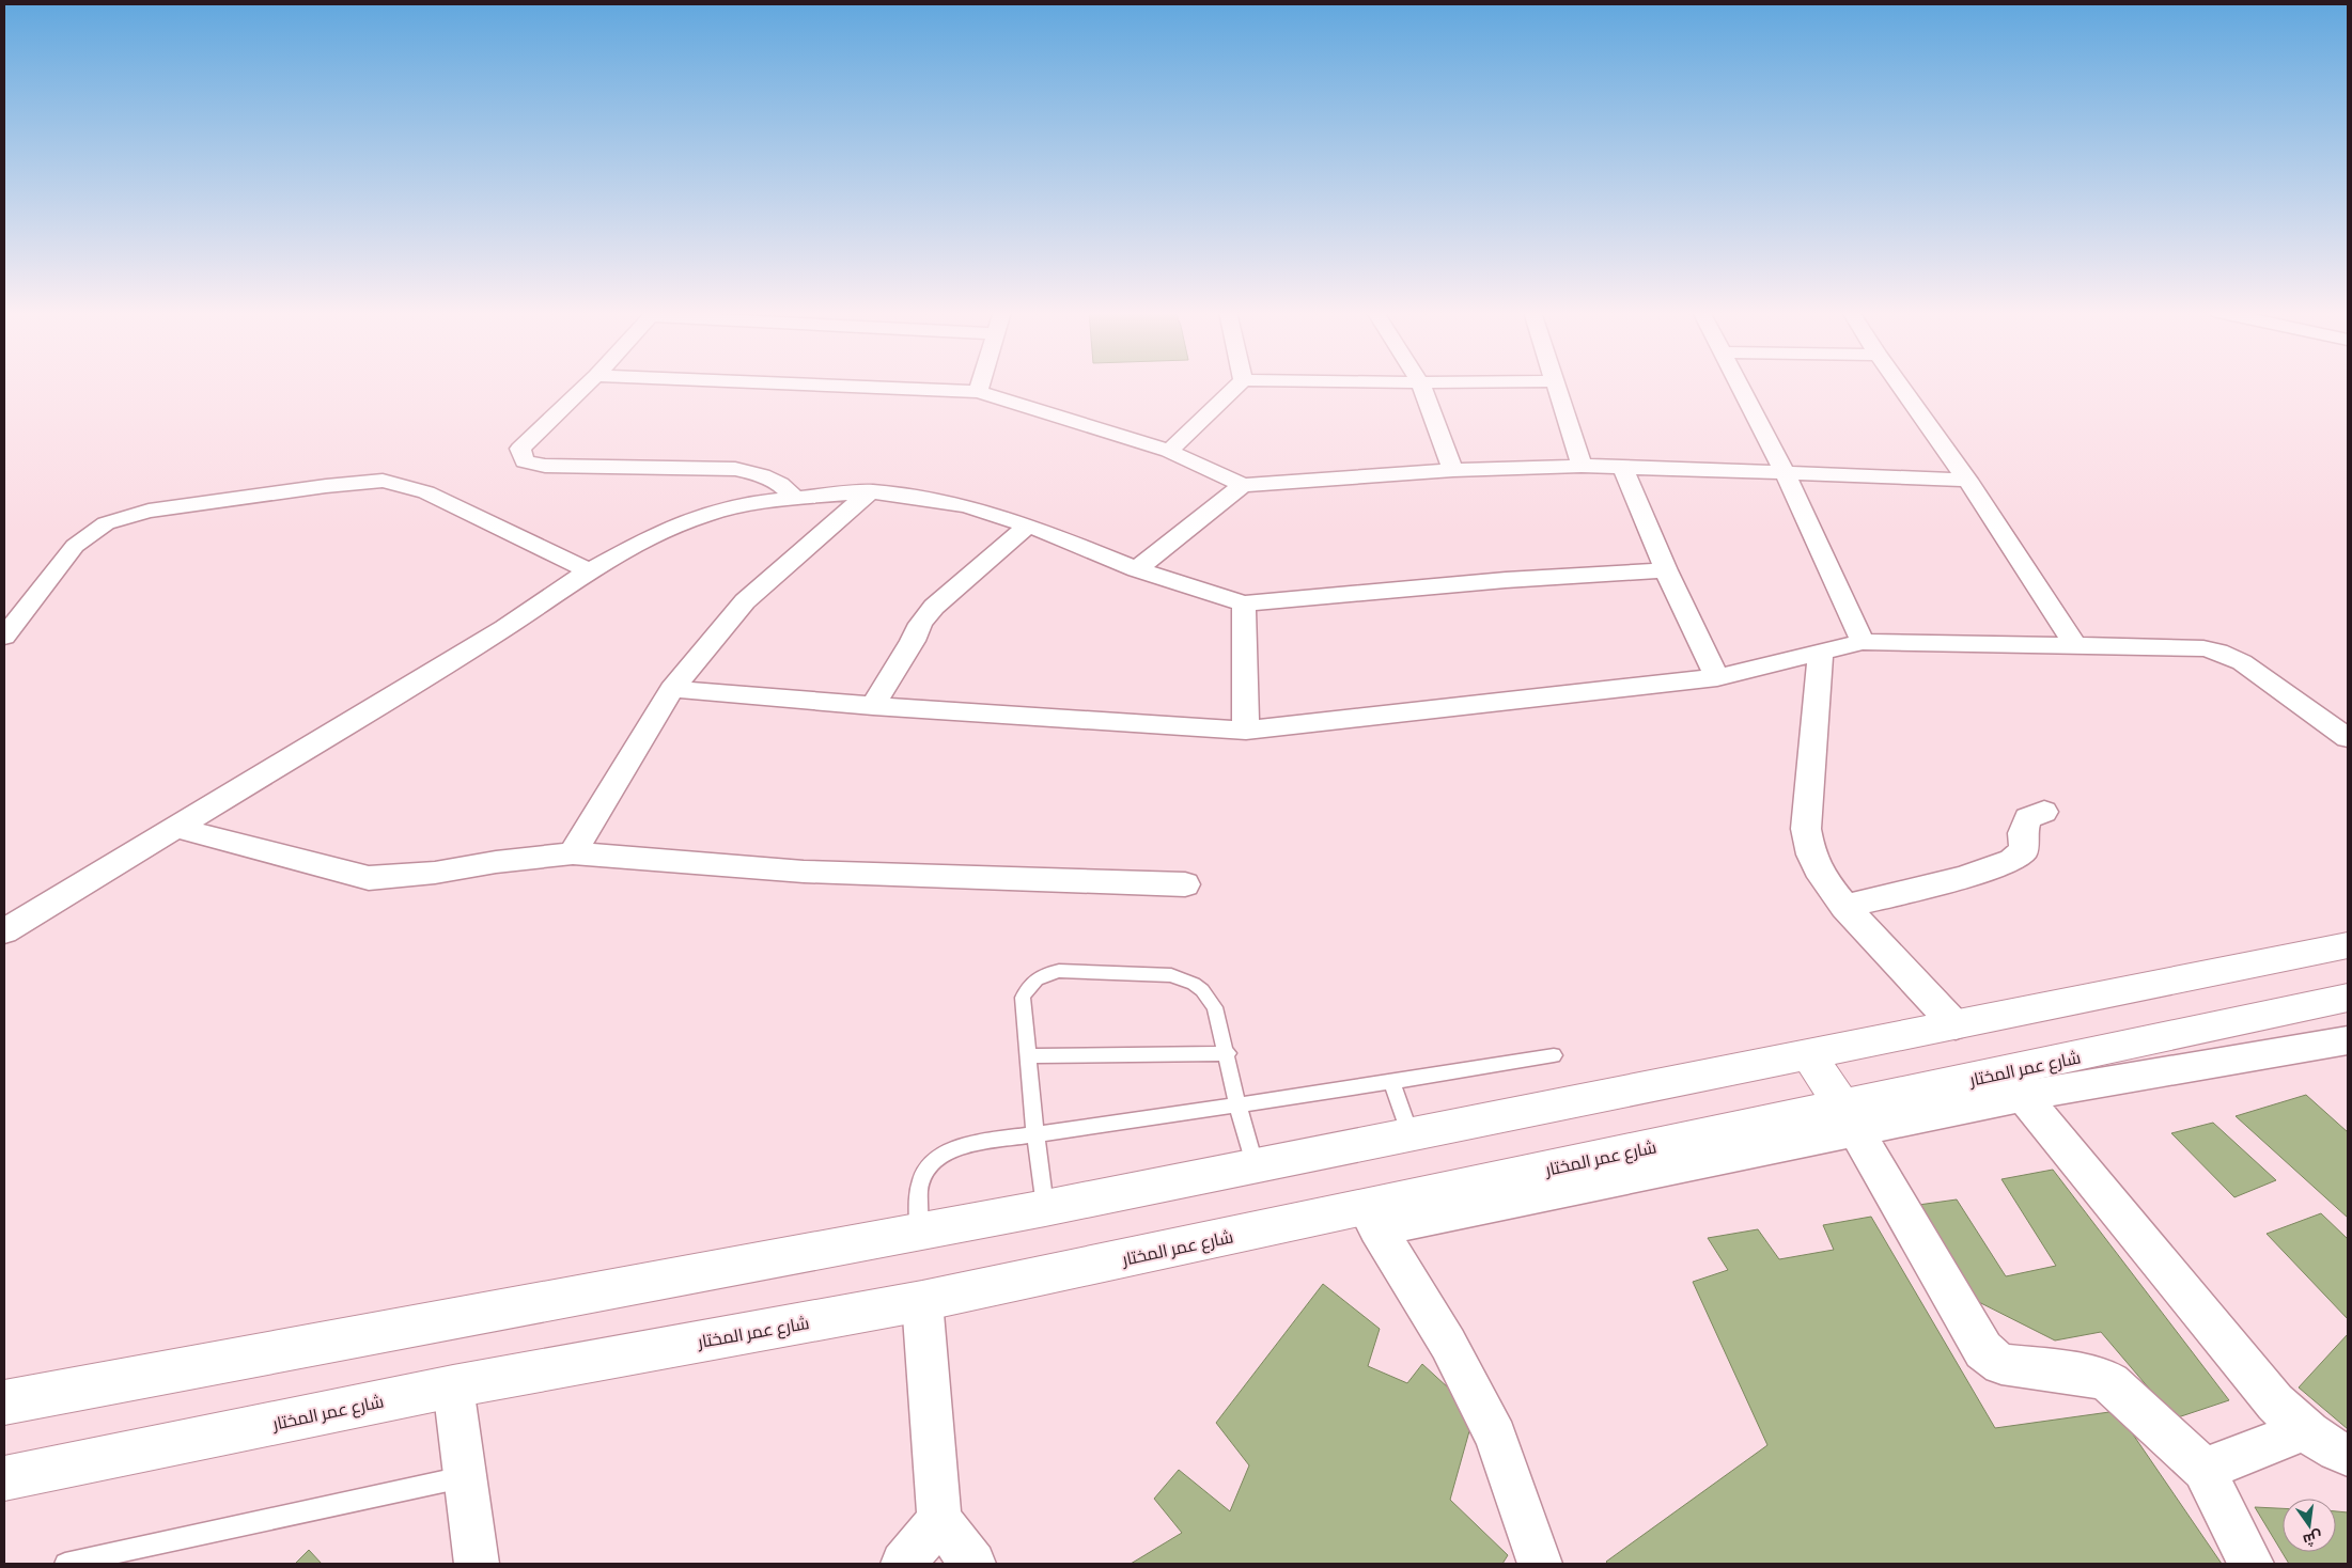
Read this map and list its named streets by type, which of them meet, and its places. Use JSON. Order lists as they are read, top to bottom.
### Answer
{
  "streets": {
    "street": ["شارع عمر المختار"]
  },
  "north": "bottom"
}
